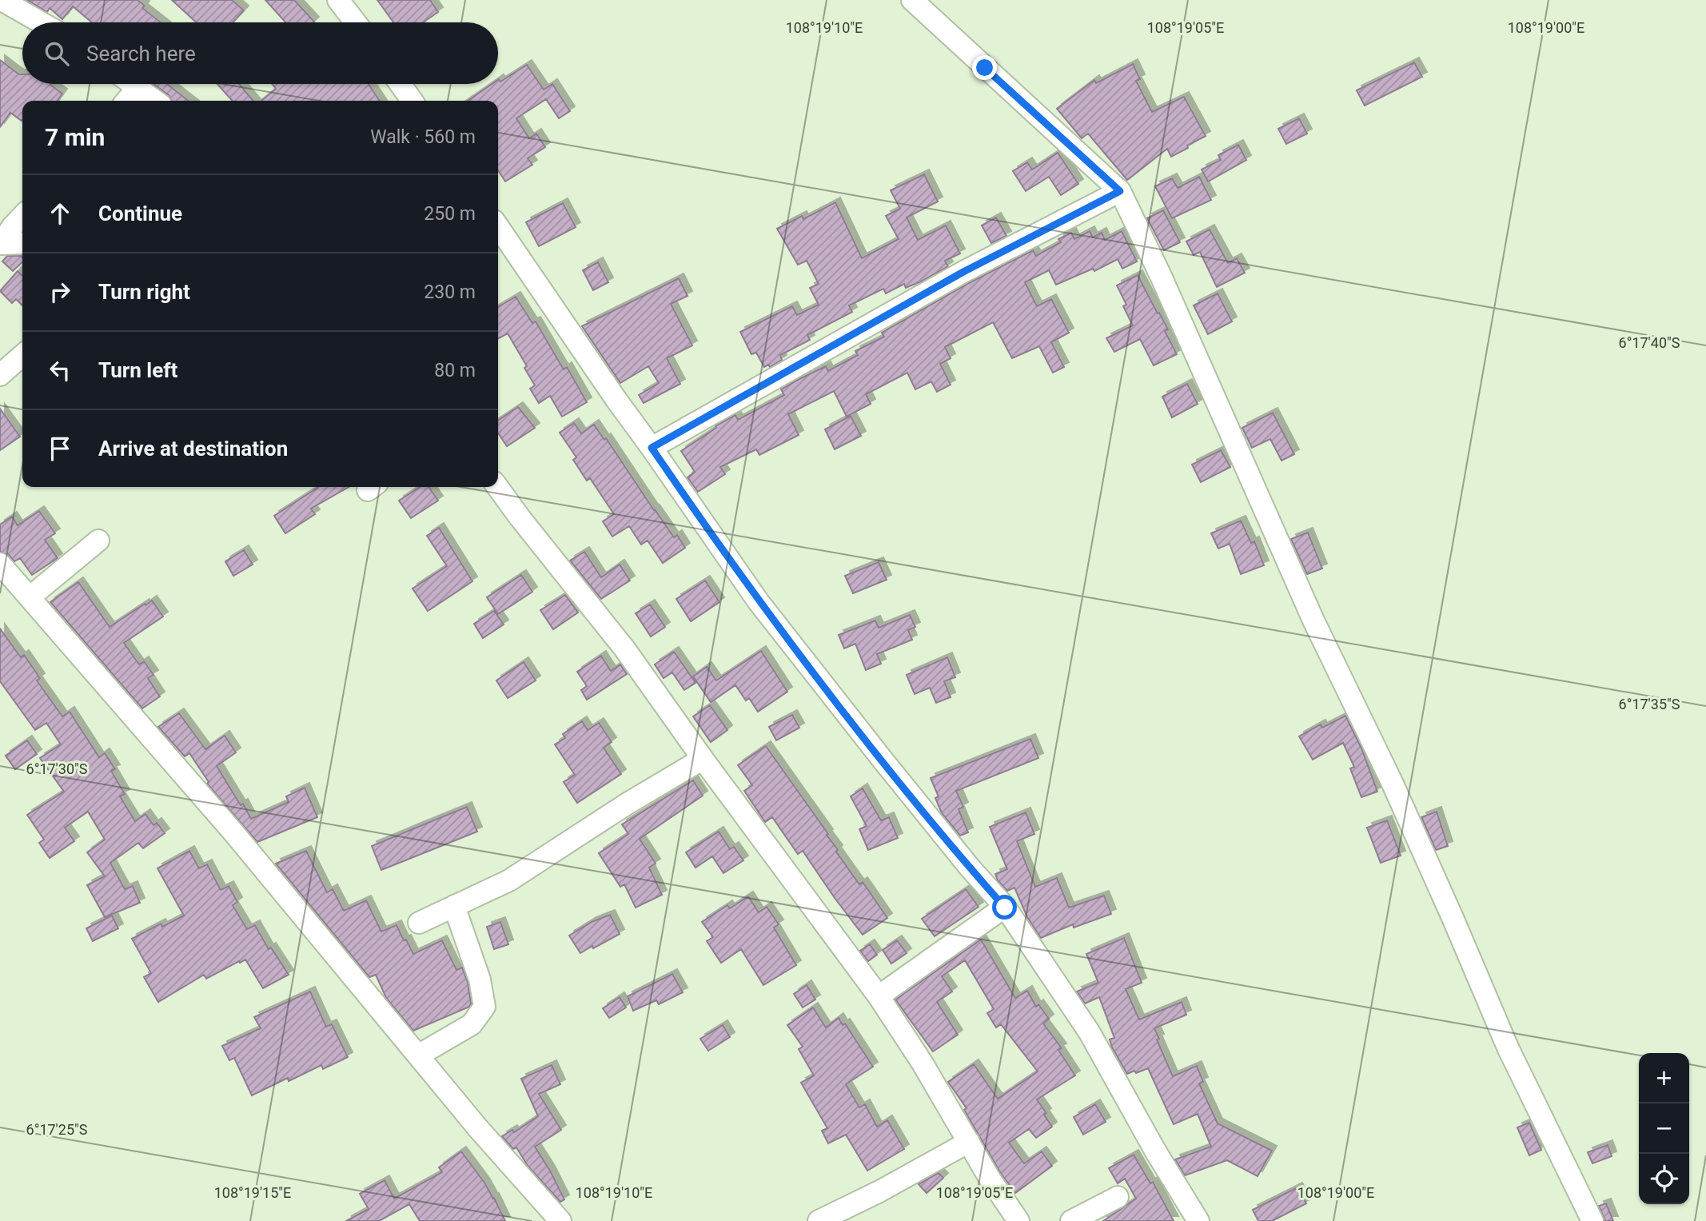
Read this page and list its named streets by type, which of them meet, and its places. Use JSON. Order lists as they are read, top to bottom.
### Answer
{
  "page": {
    "search": "Search here",
    "heading": ["7 min", "Walk · 560 m"],
    "list": [
      ["Continue", "250 m"],
      ["Turn right", "230 m"],
      ["Turn left", "80 m"],
      "Arrive at destination"
    ],
    "map_buttons": ["+", "−"]
  },
  "coordinates": [
    "108°19'10\"E",
    "108°19'05\"E",
    "108°19'00\"E",
    "6°17'40\"S",
    "6°17'35\"S",
    "6°17'30\"S",
    "6°17'25\"S",
    "108°19'15\"E"
  ]
}
